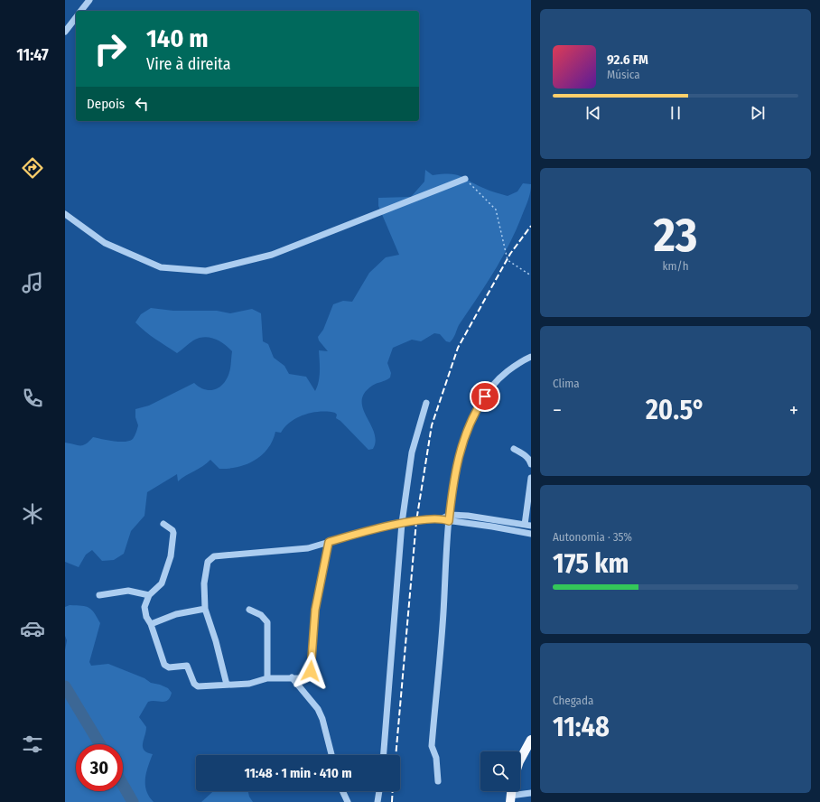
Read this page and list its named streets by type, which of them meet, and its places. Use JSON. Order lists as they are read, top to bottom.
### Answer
{
  "page": {
    "tabs": "11:47",
    "turn": ["140 m", "Vire à direita"],
    "song": ["92.6 FM", "Música"],
    "then": "Depois",
    "tile": [
      ["23", "km/h"],
      "Clima",
      ["Autonomia · 35%", "175 km"],
      ["Chegada", "11:48"]
    ],
    "heat": ["−", "20.5°", "+"],
    "limit": "30",
    "trip": "11:48 · 1 min · 410 m"
  }
}
